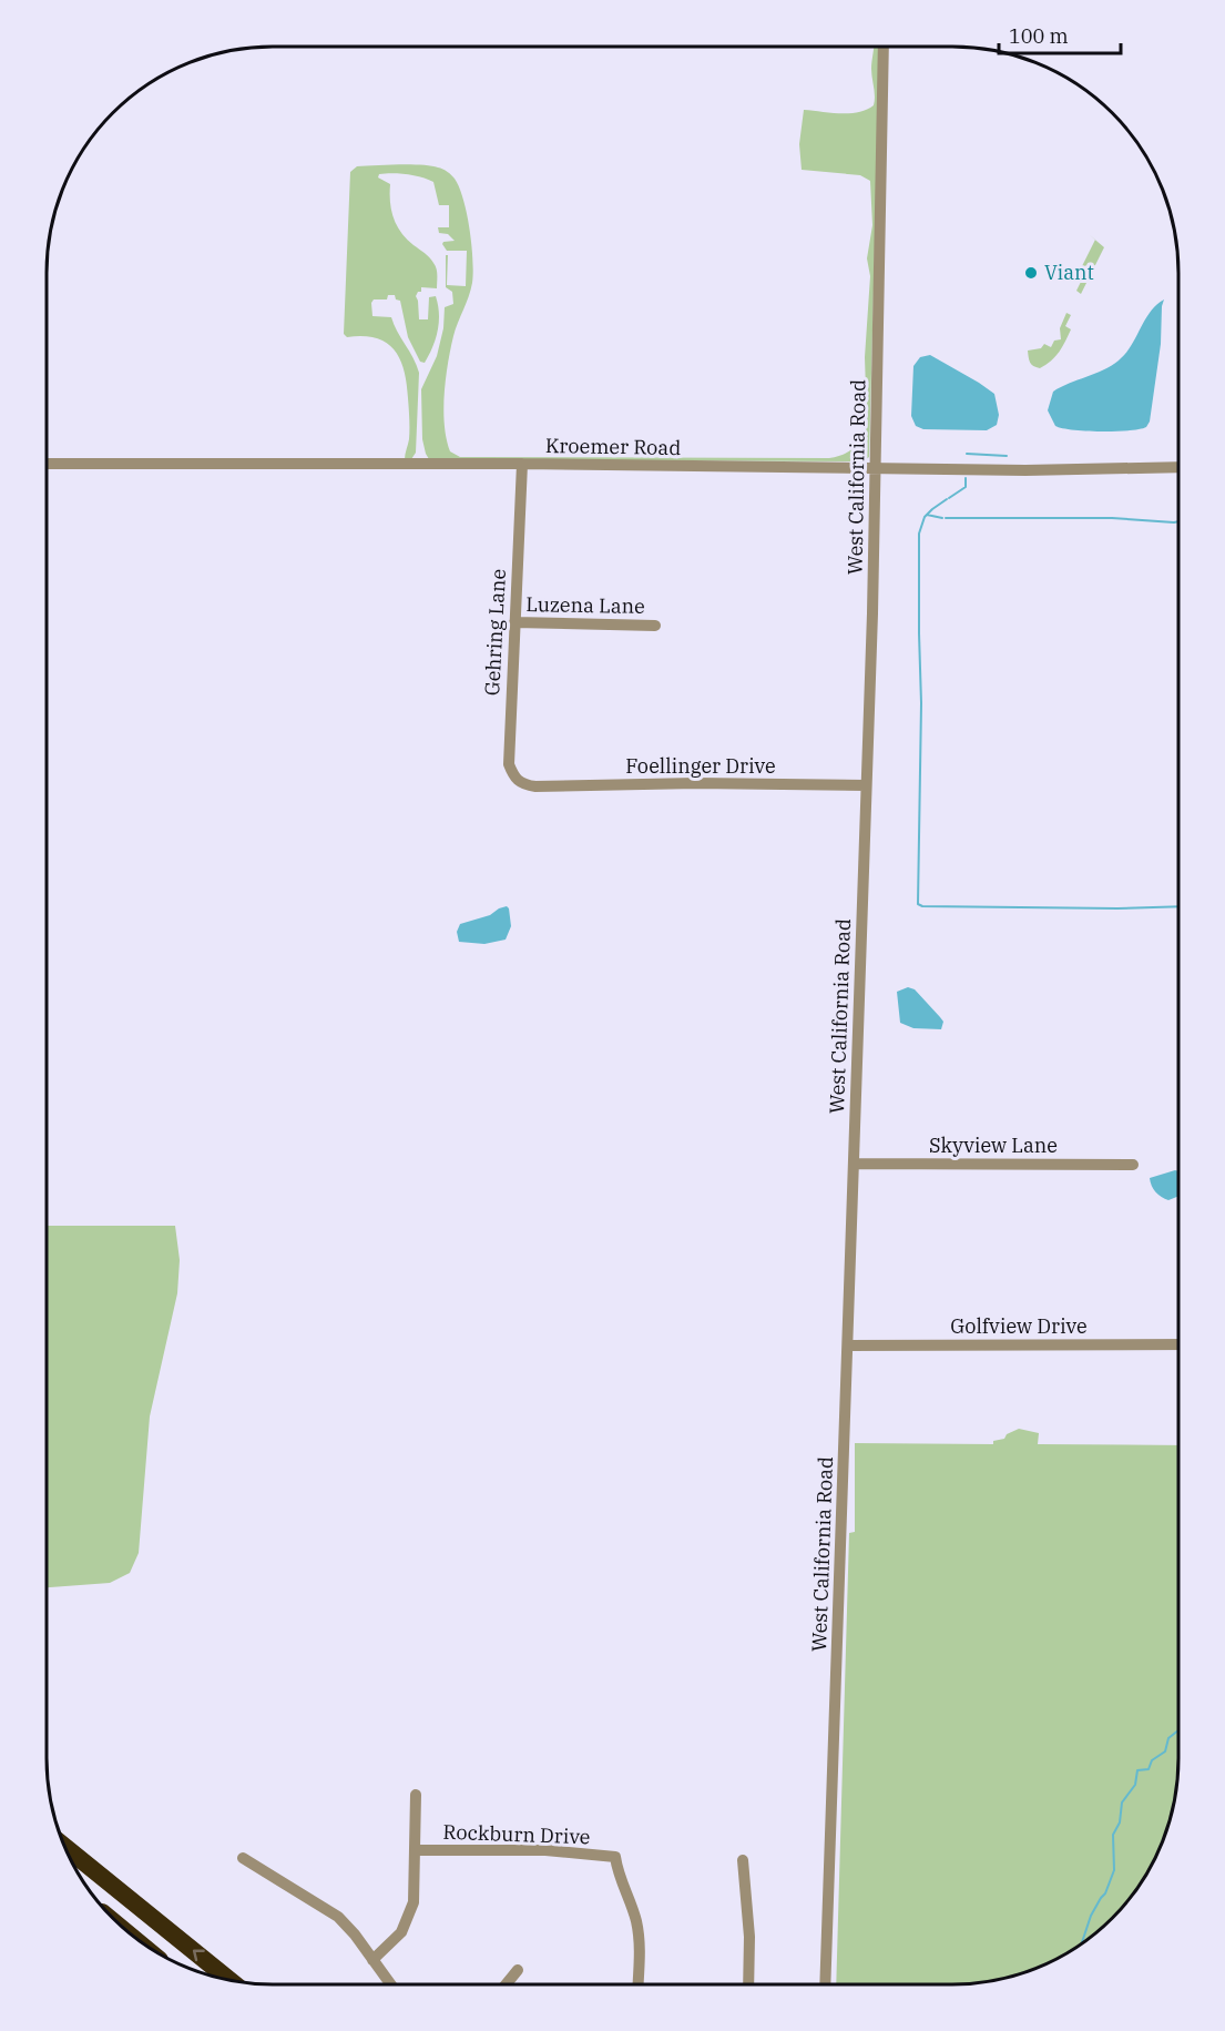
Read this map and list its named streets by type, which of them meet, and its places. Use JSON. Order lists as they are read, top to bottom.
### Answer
{
  "streets": {
    "street": [
      "Kroemer Road",
      "West California Road",
      "Luzena Lane",
      "Gehring Lane",
      "Foellinger Drive",
      "Skyview Lane",
      "Golfview Drive",
      "Rockburn Drive"
    ]
  },
  "crossings": [
    ["Kroemer Road", "West California Road"],
    ["Kroemer Road", "Gehring Lane"],
    ["West California Road", "Foellinger Drive"],
    ["West California Road", "Skyview Lane"],
    ["West California Road", "Golfview Drive"],
    ["Luzena Lane", "Gehring Lane"],
    ["Gehring Lane", "Foellinger Drive"]
  ],
  "places": ["Viant"],
  "scale_bar": "100 m"
}
